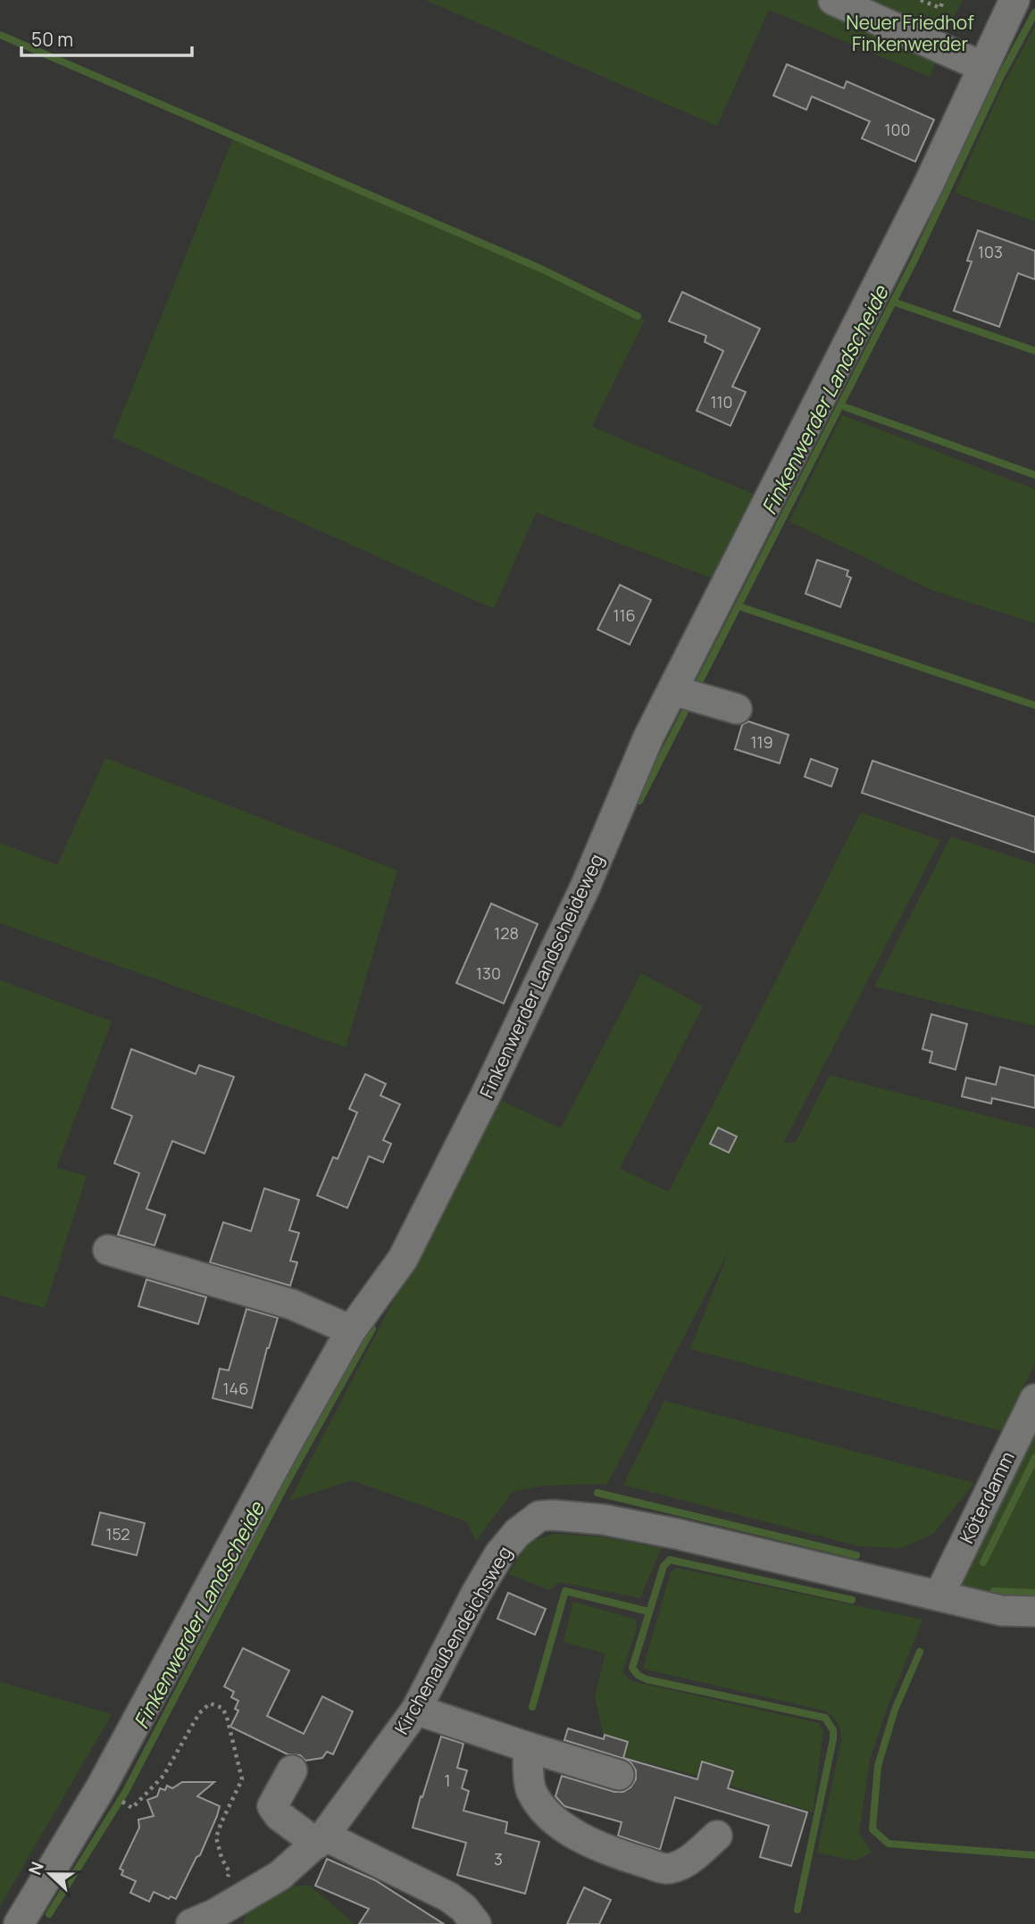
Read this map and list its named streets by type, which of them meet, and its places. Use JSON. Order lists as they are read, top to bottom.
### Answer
{
  "streets": {
    "street": ["Finkenwerder Landscheideweg", "Köterdamm", "Kirchenaußendeichsweg"]
  },
  "crossings": [
    ["Köterdamm", "Kirchenaußendeichsweg"]
  ],
  "water": ["Finkenwerder Landscheide"],
  "parks": ["Neuer Friedhof Finkenwerder"],
  "house_numbers": [
    "100",
    "103",
    "110",
    "116",
    "119",
    "128",
    "130",
    "146",
    "152",
    "1",
    "3"
  ],
  "scale_bar": "50 m",
  "north": "left"
}
